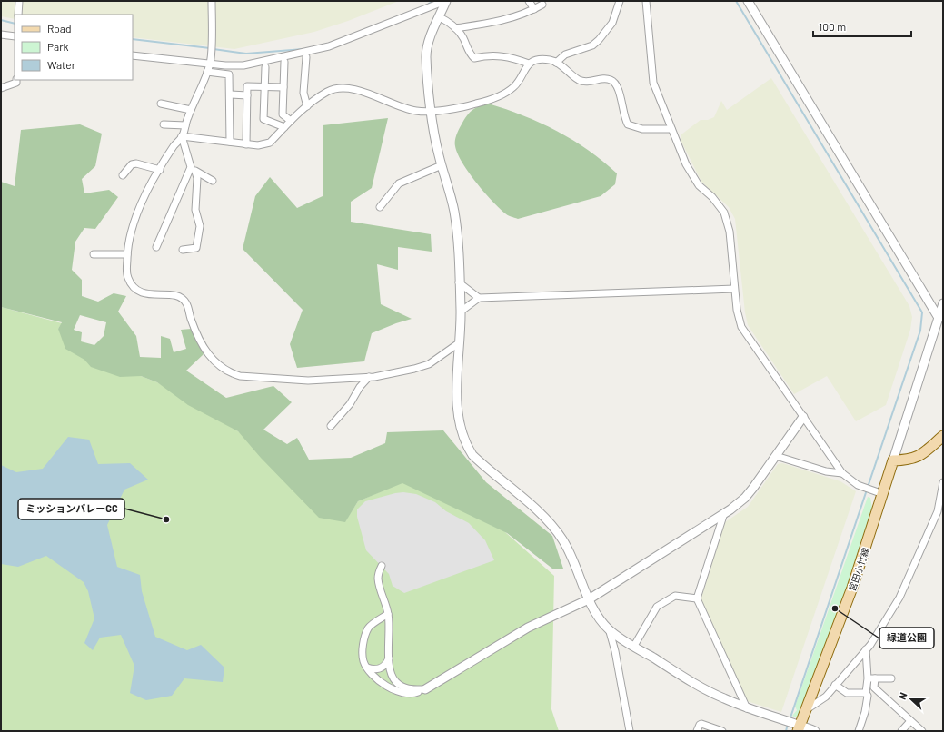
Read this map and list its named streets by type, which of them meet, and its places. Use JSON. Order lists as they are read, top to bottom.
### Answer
{
  "streets": {
    "main road": ["宮田小竹線"]
  },
  "places": ["ミッションバレーGC", "緑道公園"],
  "legend": ["Road", "Park", "Water"],
  "scale_bar": "100 m",
  "north": "left"
}
